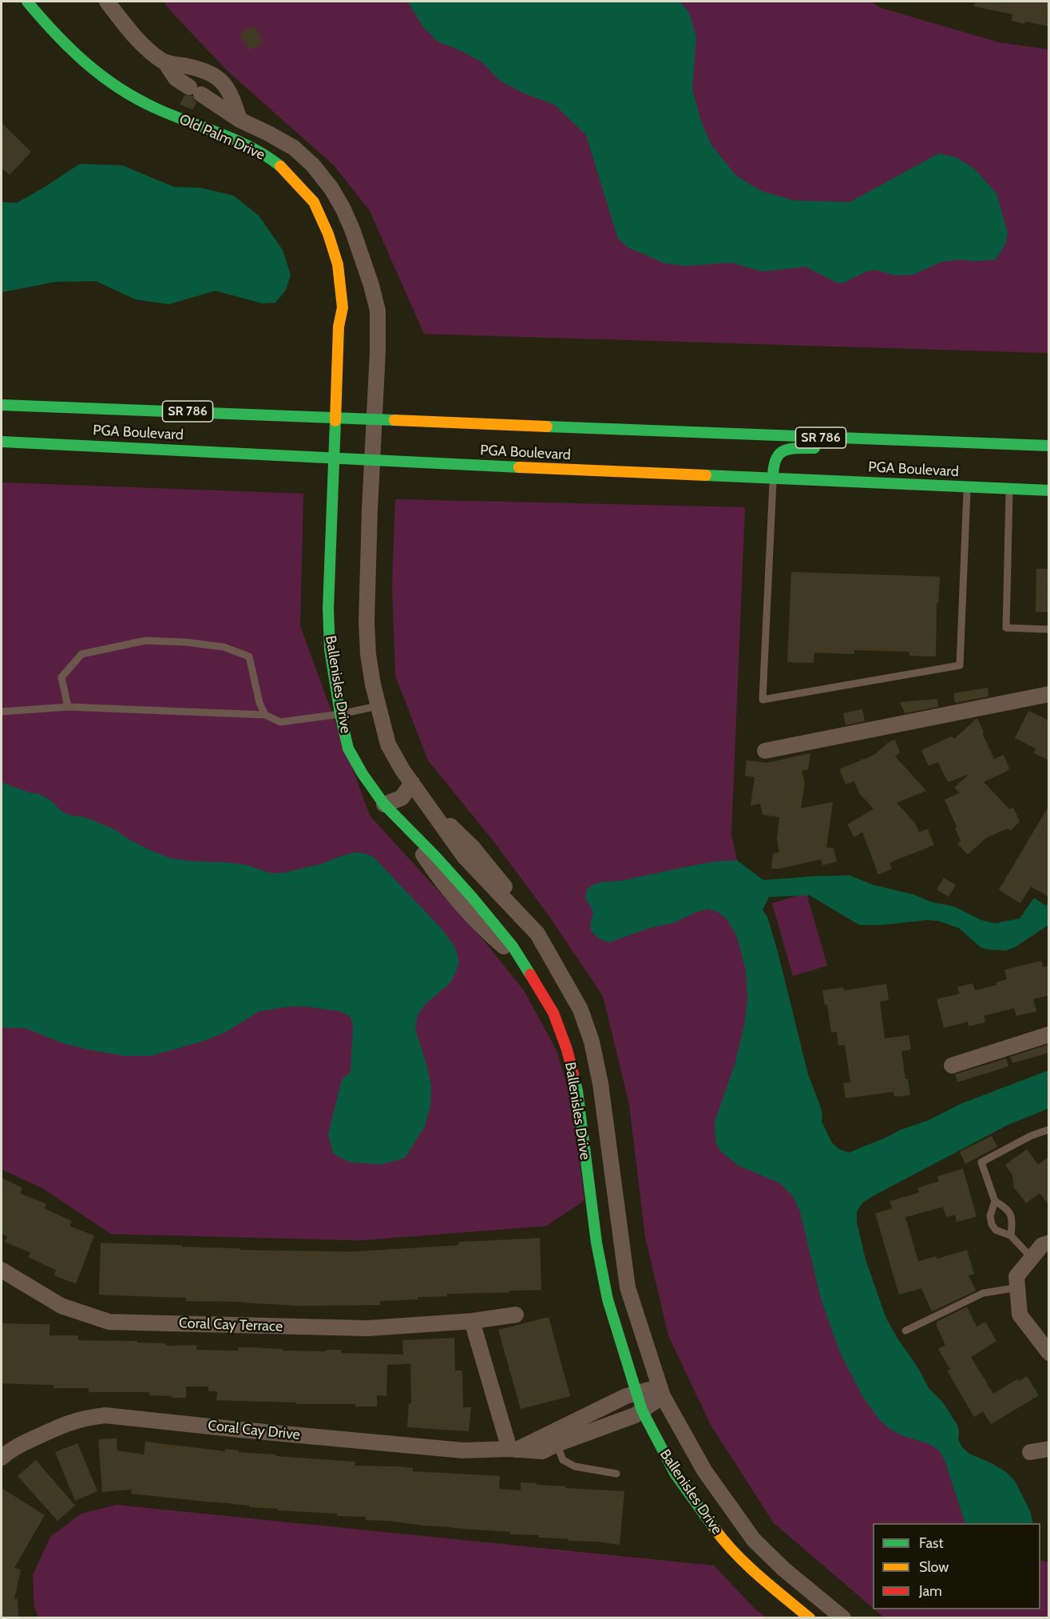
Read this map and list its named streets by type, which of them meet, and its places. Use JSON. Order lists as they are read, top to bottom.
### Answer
{
  "streets": {
    "main road": [
      "Old Palm Drive",
      "SR 786",
      "PGA Boulevard",
      "Ballenisles Drive"
    ],
    "street": ["Coral Cay Terrace", "Coral Cay Drive"]
  },
  "crossings": [
    ["Old Palm Drive", "PGA Boulevard"],
    ["Old Palm Drive", "Ballenisles Drive"],
    ["PGA Boulevard", "Ballenisles Drive"],
    ["Ballenisles Drive", "Coral Cay Drive"]
  ],
  "legend": ["Fast", "Slow", "Jam"]
}
